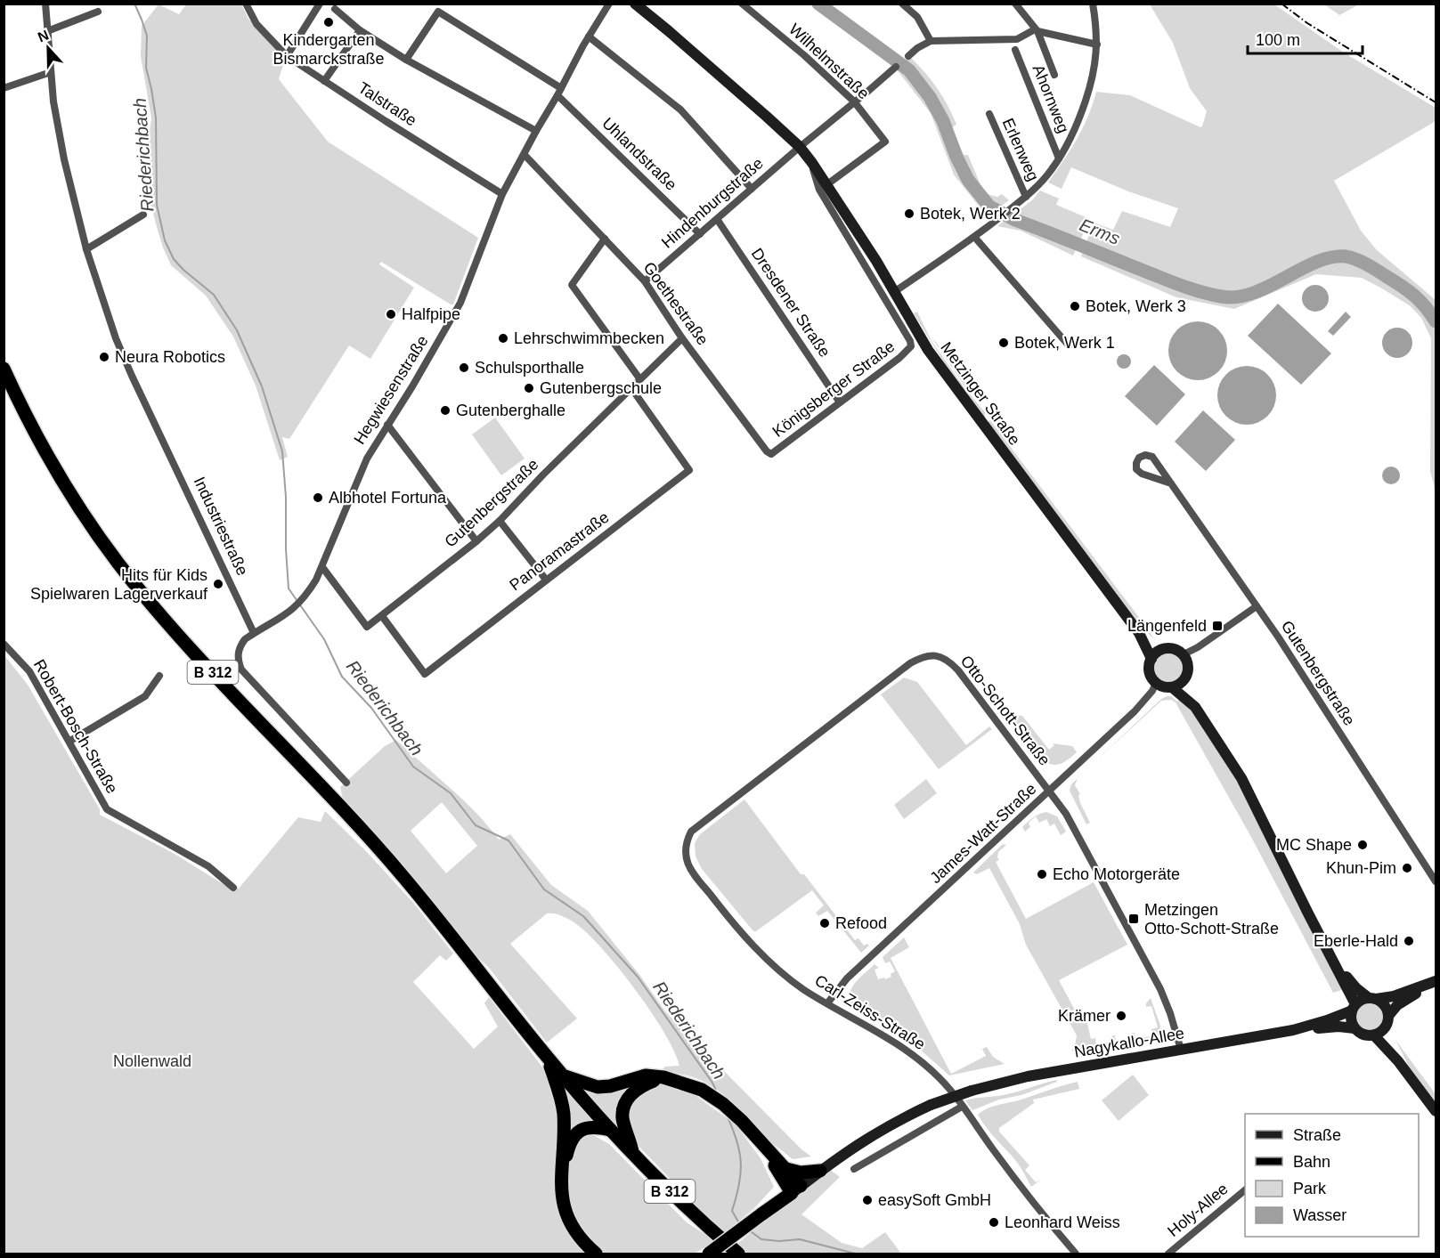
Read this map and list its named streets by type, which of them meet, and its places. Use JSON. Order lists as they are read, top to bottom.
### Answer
{
  "streets": {
    "highway": ["B 312"],
    "street": [
      "Wilhelmstraße",
      "Ahornweg",
      "Talstraße",
      "Erlenweg",
      "Uhlandstraße",
      "Hindenburgstraße",
      "Dresdener Straße",
      "Goethestraße",
      "Königsberger Straße",
      "Hegwiesenstraße",
      "Metzinger Straße",
      "Gutenbergstraße",
      "Industriestraße",
      "Panoramastraße",
      "Otto-Schott-Straße",
      "Robert-Bosch-Straße",
      "James-Watt-Straße",
      "Carl-Zeiss-Straße",
      "Nagykallo-Allee",
      "Holy-Allee"
    ]
  },
  "crossings": [
    ["Wilhelmstraße", "Hindenburgstraße"],
    ["Wilhelmstraße", "Metzinger Straße"],
    ["Talstraße", "Hegwiesenstraße"],
    ["Uhlandstraße", "Hindenburgstraße"],
    ["Uhlandstraße", "Hegwiesenstraße"],
    ["Hindenburgstraße", "Dresdener Straße"],
    ["Hindenburgstraße", "Goethestraße"],
    ["Hindenburgstraße", "Metzinger Straße"],
    ["Dresdener Straße", "Königsberger Straße"],
    ["Goethestraße", "Königsberger Straße"],
    ["Goethestraße", "Hegwiesenstraße"],
    ["Goethestraße", "Gutenbergstraße"],
    ["Königsberger Straße", "Metzinger Straße"],
    ["Hegwiesenstraße", "Gutenbergstraße"],
    ["Hegwiesenstraße", "Industriestraße"],
    ["Metzinger Straße", "James-Watt-Straße"],
    ["Gutenbergstraße", "Panoramastraße"],
    ["Otto-Schott-Straße", "James-Watt-Straße"],
    ["Otto-Schott-Straße", "Carl-Zeiss-Straße"],
    ["Otto-Schott-Straße", "Nagykallo-Allee"],
    ["James-Watt-Straße", "Carl-Zeiss-Straße"]
  ],
  "water": ["Riederichbach", "Erms"],
  "parks": ["Nollenwald"],
  "places": {
    "other": [
      "Kindergarten Bismarckstraße",
      "Botek, Werk 2",
      "Botek, Werk 3",
      "Halfpipe",
      "Lehrschwimmbecken",
      "Botek, Werk 1",
      "Neura Robotics",
      "Schulsporthalle",
      "Gutenbergschule",
      "Gutenberghalle",
      "Albhotel Fortuna",
      "Hits für Kids Spielwaren Lagerverkauf",
      "MC Shape",
      "Khun-Pim",
      "Echo Motorgeräte",
      "Refood",
      "Eberle-Hald",
      "Krämer",
      "easySoft GmbH",
      "Leonhard Weiss"
    ],
    "transit": ["Längenfeld", "Metzingen Otto-Schott-Straße"]
  },
  "legend": [
    "Straße",
    "Bahn",
    "Park",
    "Wasser"
  ],
  "scale_bar": "100 m",
  "north": "top"
}
